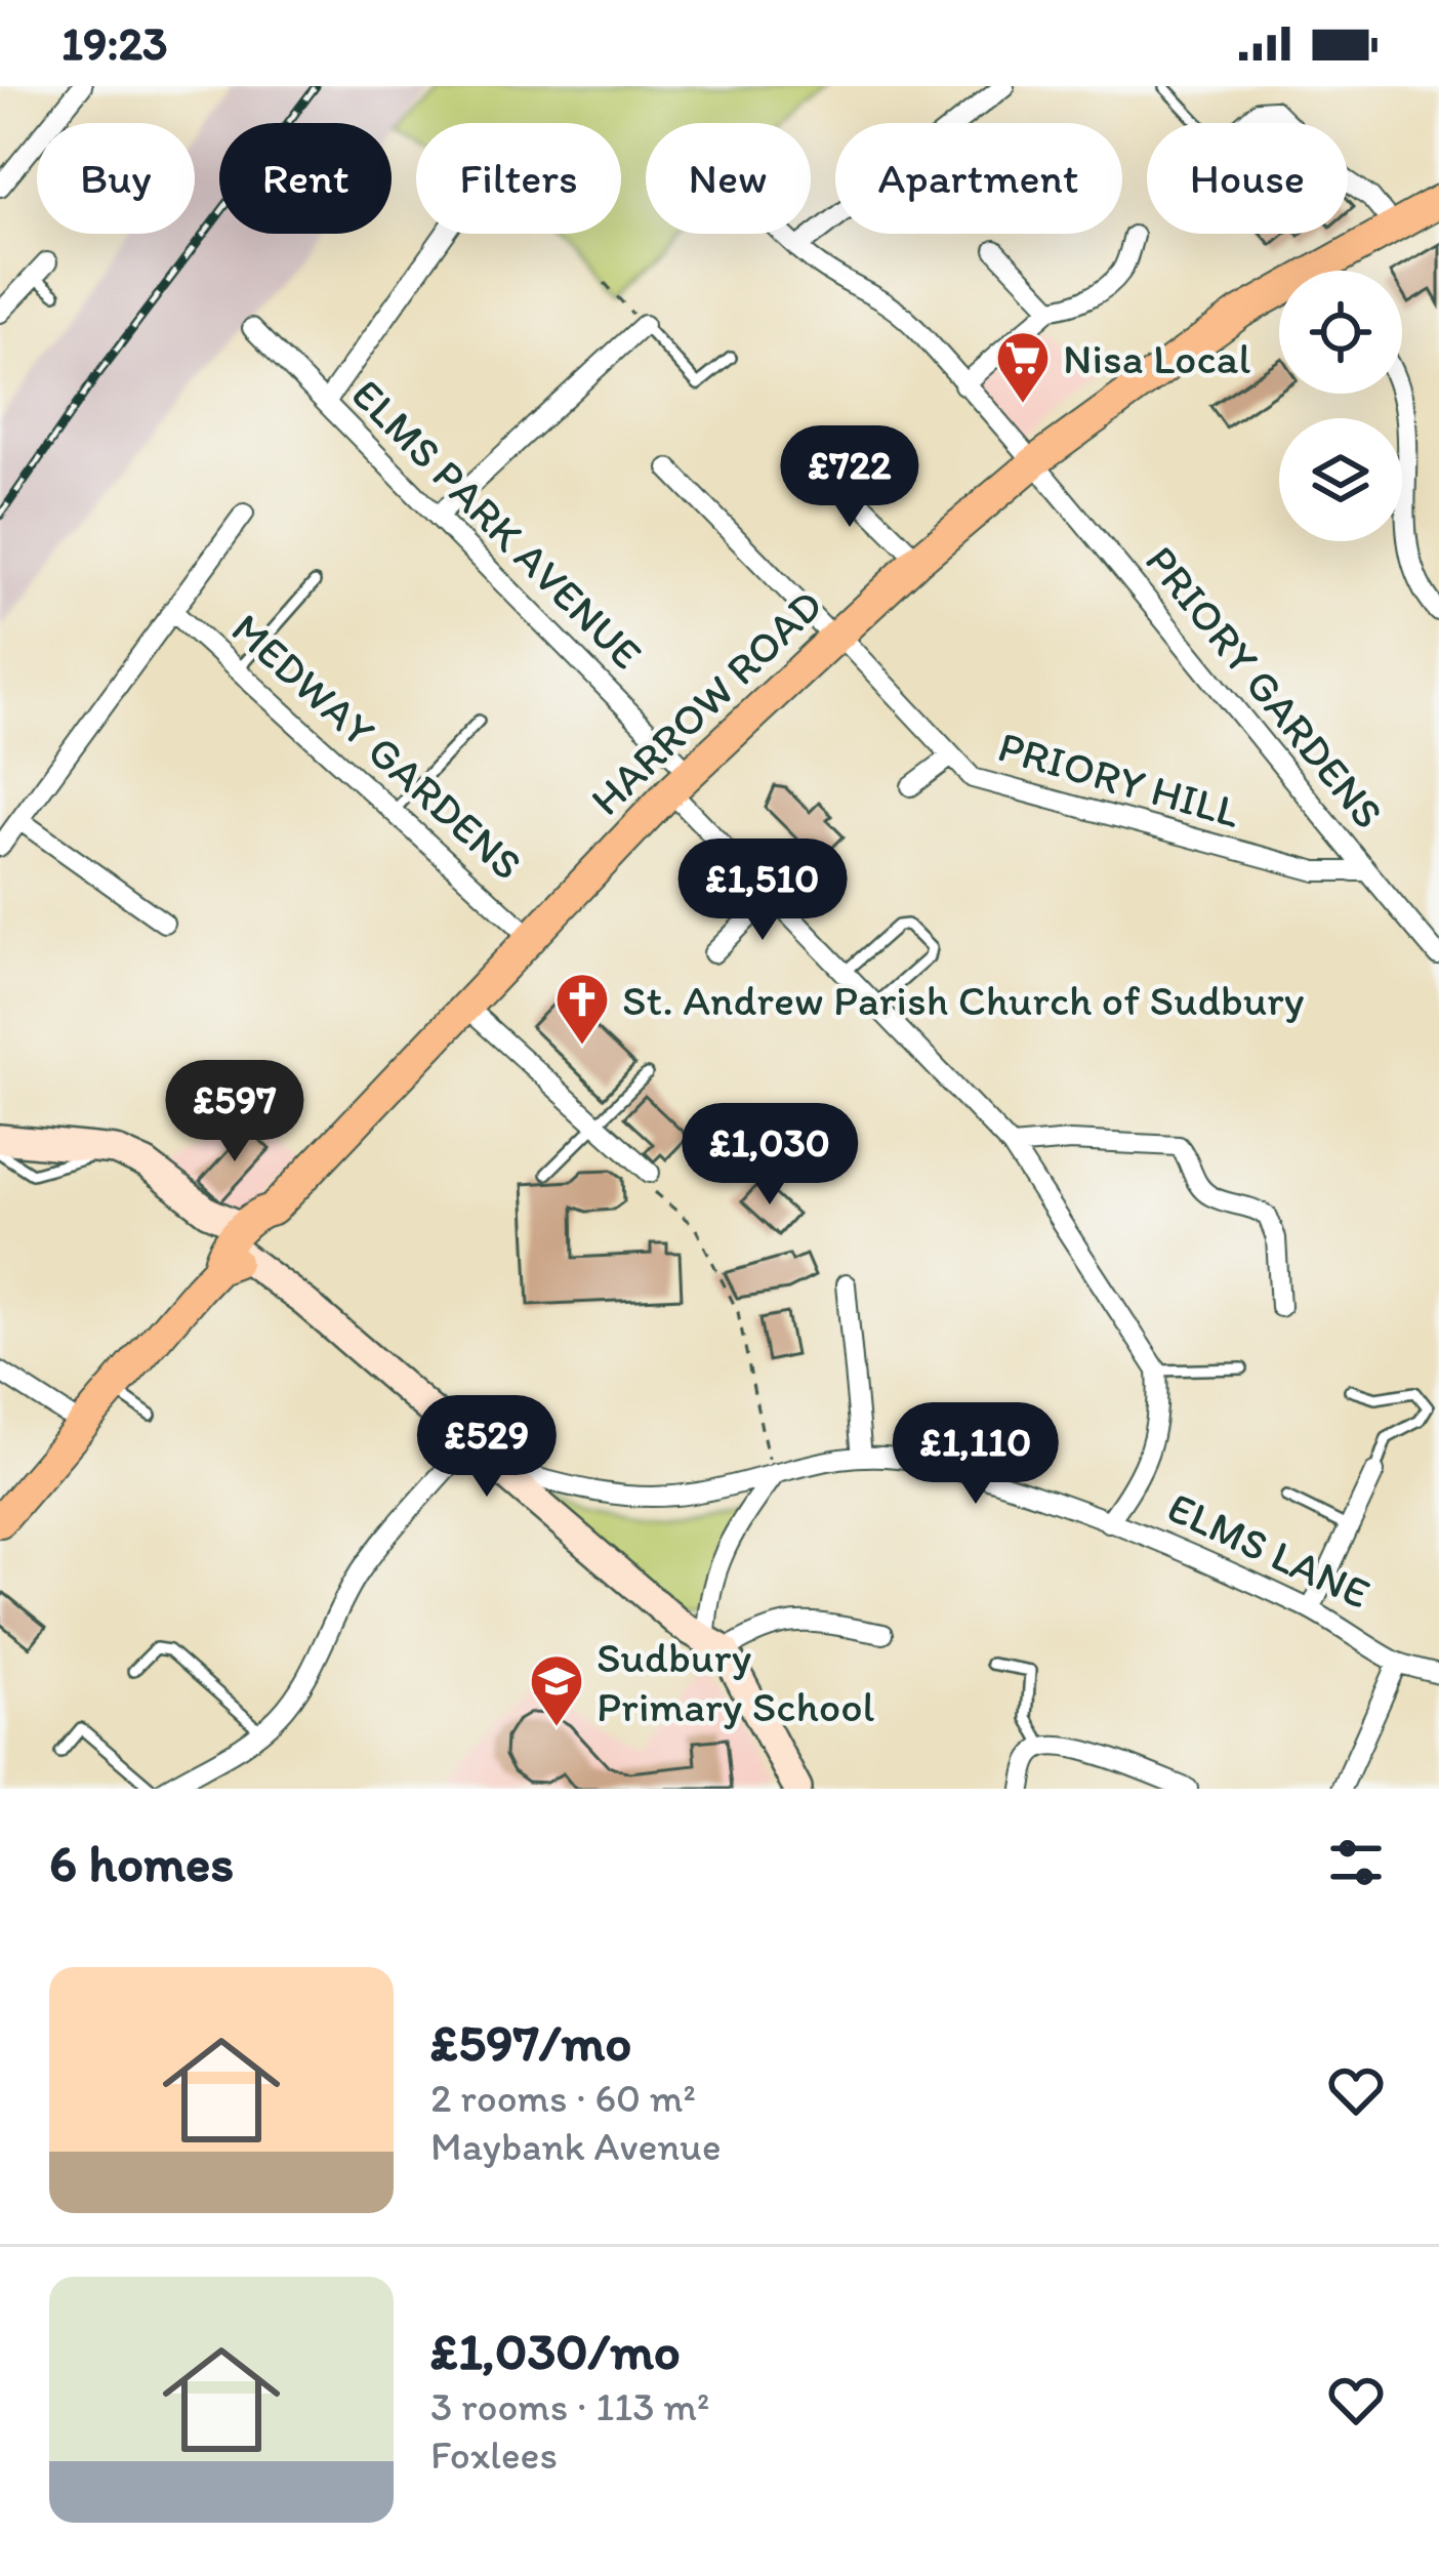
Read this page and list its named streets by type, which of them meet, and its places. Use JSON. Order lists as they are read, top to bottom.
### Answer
{
  "streets": {
    "main road": ["HARROW ROAD"],
    "street": [
      "ELMS PARK AVENUE",
      "PRIORY GARDENS",
      "MEDWAY GARDENS",
      "PRIORY HILL",
      "ELMS LANE"
    ]
  },
  "crossings": [
    ["ELMS PARK AVENUE", "HARROW ROAD"],
    ["PRIORY GARDENS", "HARROW ROAD"],
    ["PRIORY GARDENS", "PRIORY HILL"],
    ["HARROW ROAD", "MEDWAY GARDENS"],
    ["HARROW ROAD", "PRIORY HILL"],
    ["HARROW ROAD", "ELMS LANE"]
  ],
  "places": {
    "supermarket": ["Nisa Local"],
    "church": ["St. Andrew Parish Church of Sudbury"],
    "school or university": ["Sudbury Primary School"]
  },
  "page": {
    "status": "19:23",
    "chip": [
      "Buy",
      "Rent",
      "Filters",
      "New",
      "Apartment",
      "House"
    ],
    "price": [
      "£722",
      "£1,510",
      "£597",
      "£1,030",
      "£529",
      "£1,110"
    ],
    "heading": "6 homes",
    "list": [
      {
        "name": "£597/mo",
        "note": "2 rooms · 60 m² · Maybank Avenue"
      },
      {
        "name": "£1,030/mo",
        "note": "3 rooms · 113 m² · Foxlees"
      }
    ]
  }
}
